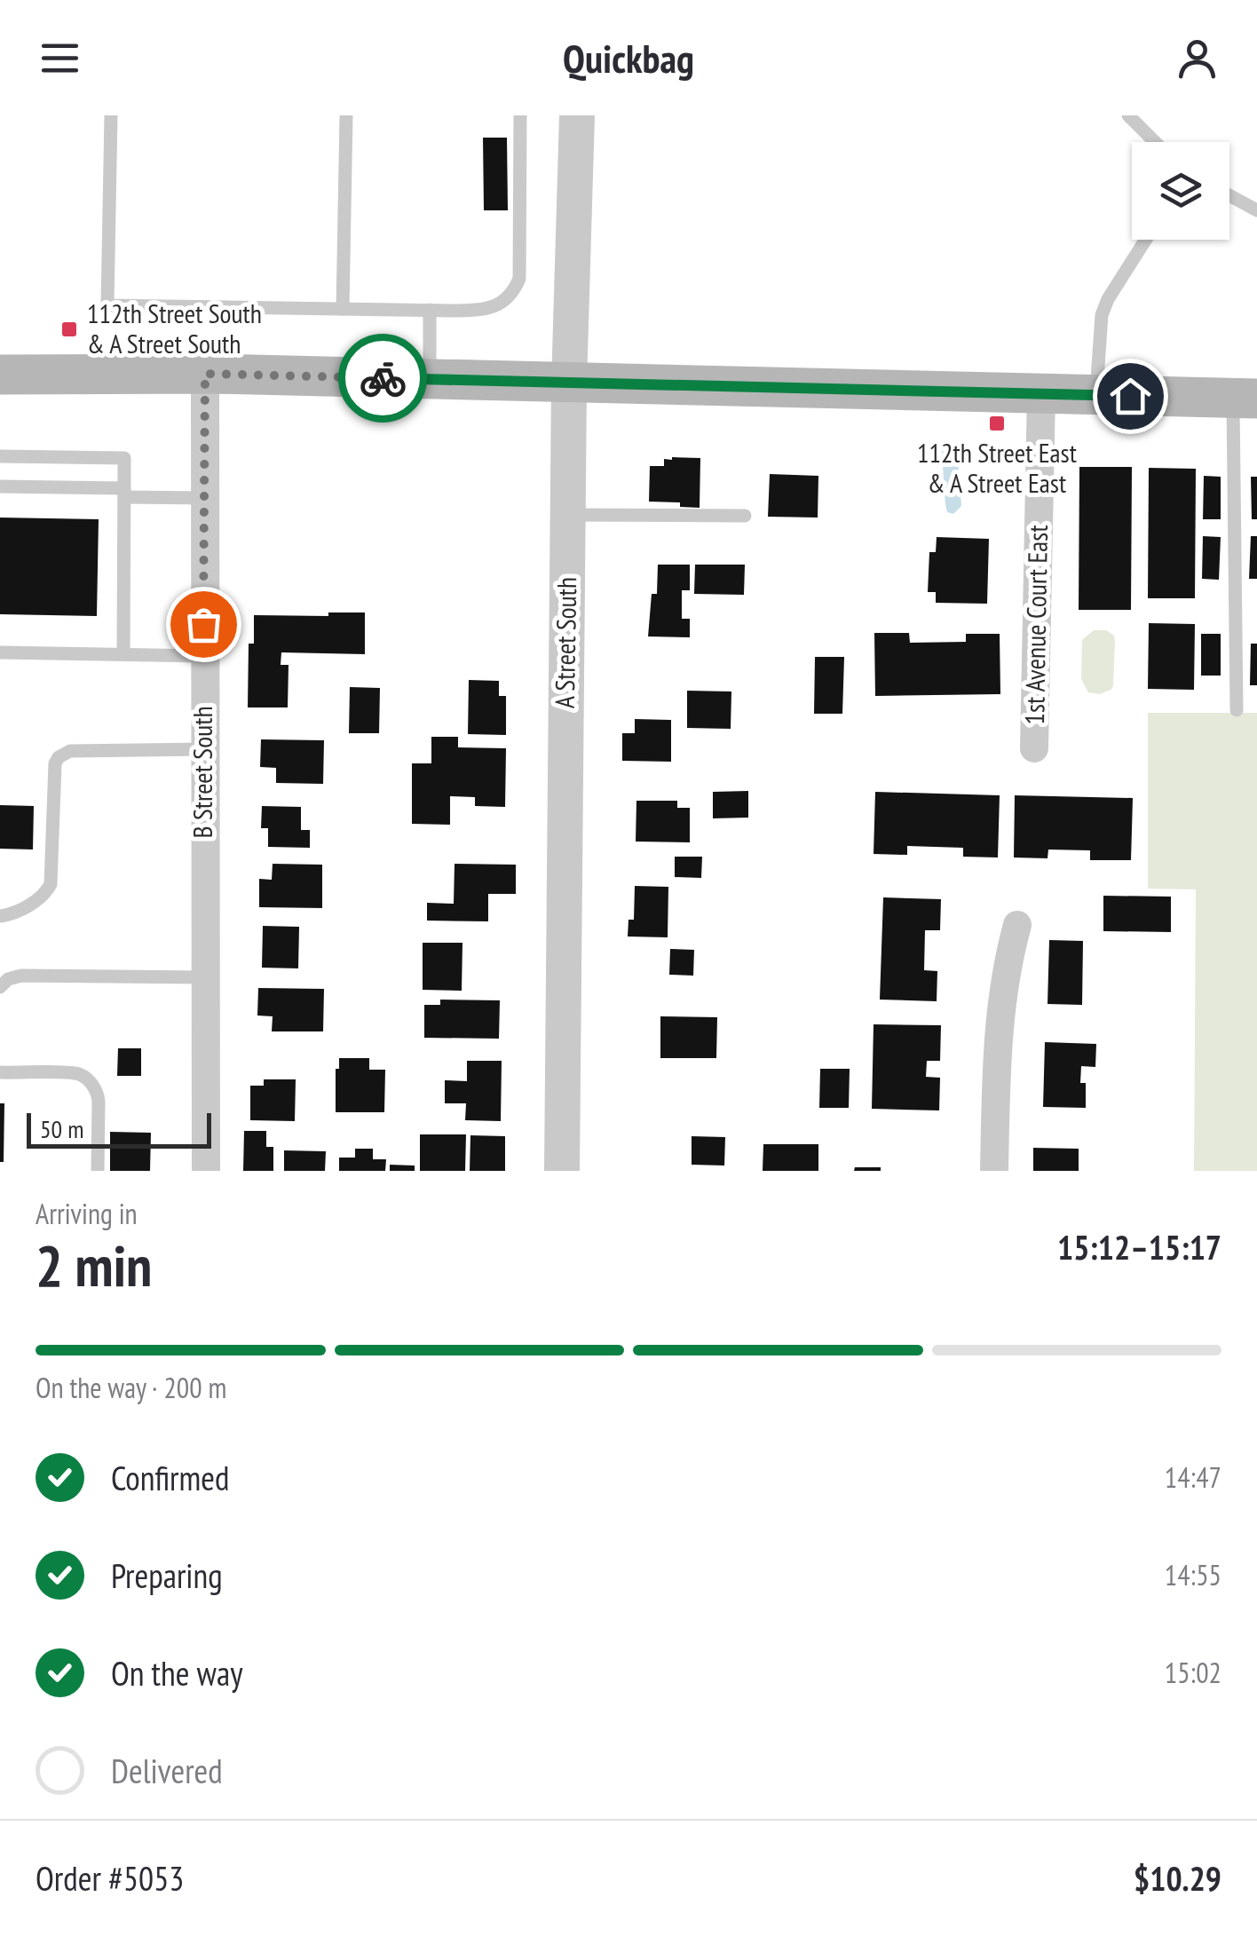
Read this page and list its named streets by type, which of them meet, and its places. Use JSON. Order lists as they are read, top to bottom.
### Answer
{
  "streets": {
    "street": ["1st Avenue Court East", "A Street South", "B Street South"]
  },
  "places": {
    "transit": ["112th Street South & A Street South", "112th Street East & A Street East"]
  },
  "scale_bar": "50 m",
  "page": {
    "header": "Quickbag",
    "scale": "50 m",
    "heading": ["2 min", "Arriving in", "15:12–15:17"],
    "panel": ["Order #5053", "$10.29"],
    "bar": "On the way · 200 m",
    "list": [
      ["Confirmed", "14:47"],
      ["Preparing", "14:55"],
      ["On the way", "15:02"],
      "Delivered"
    ]
  }
}
